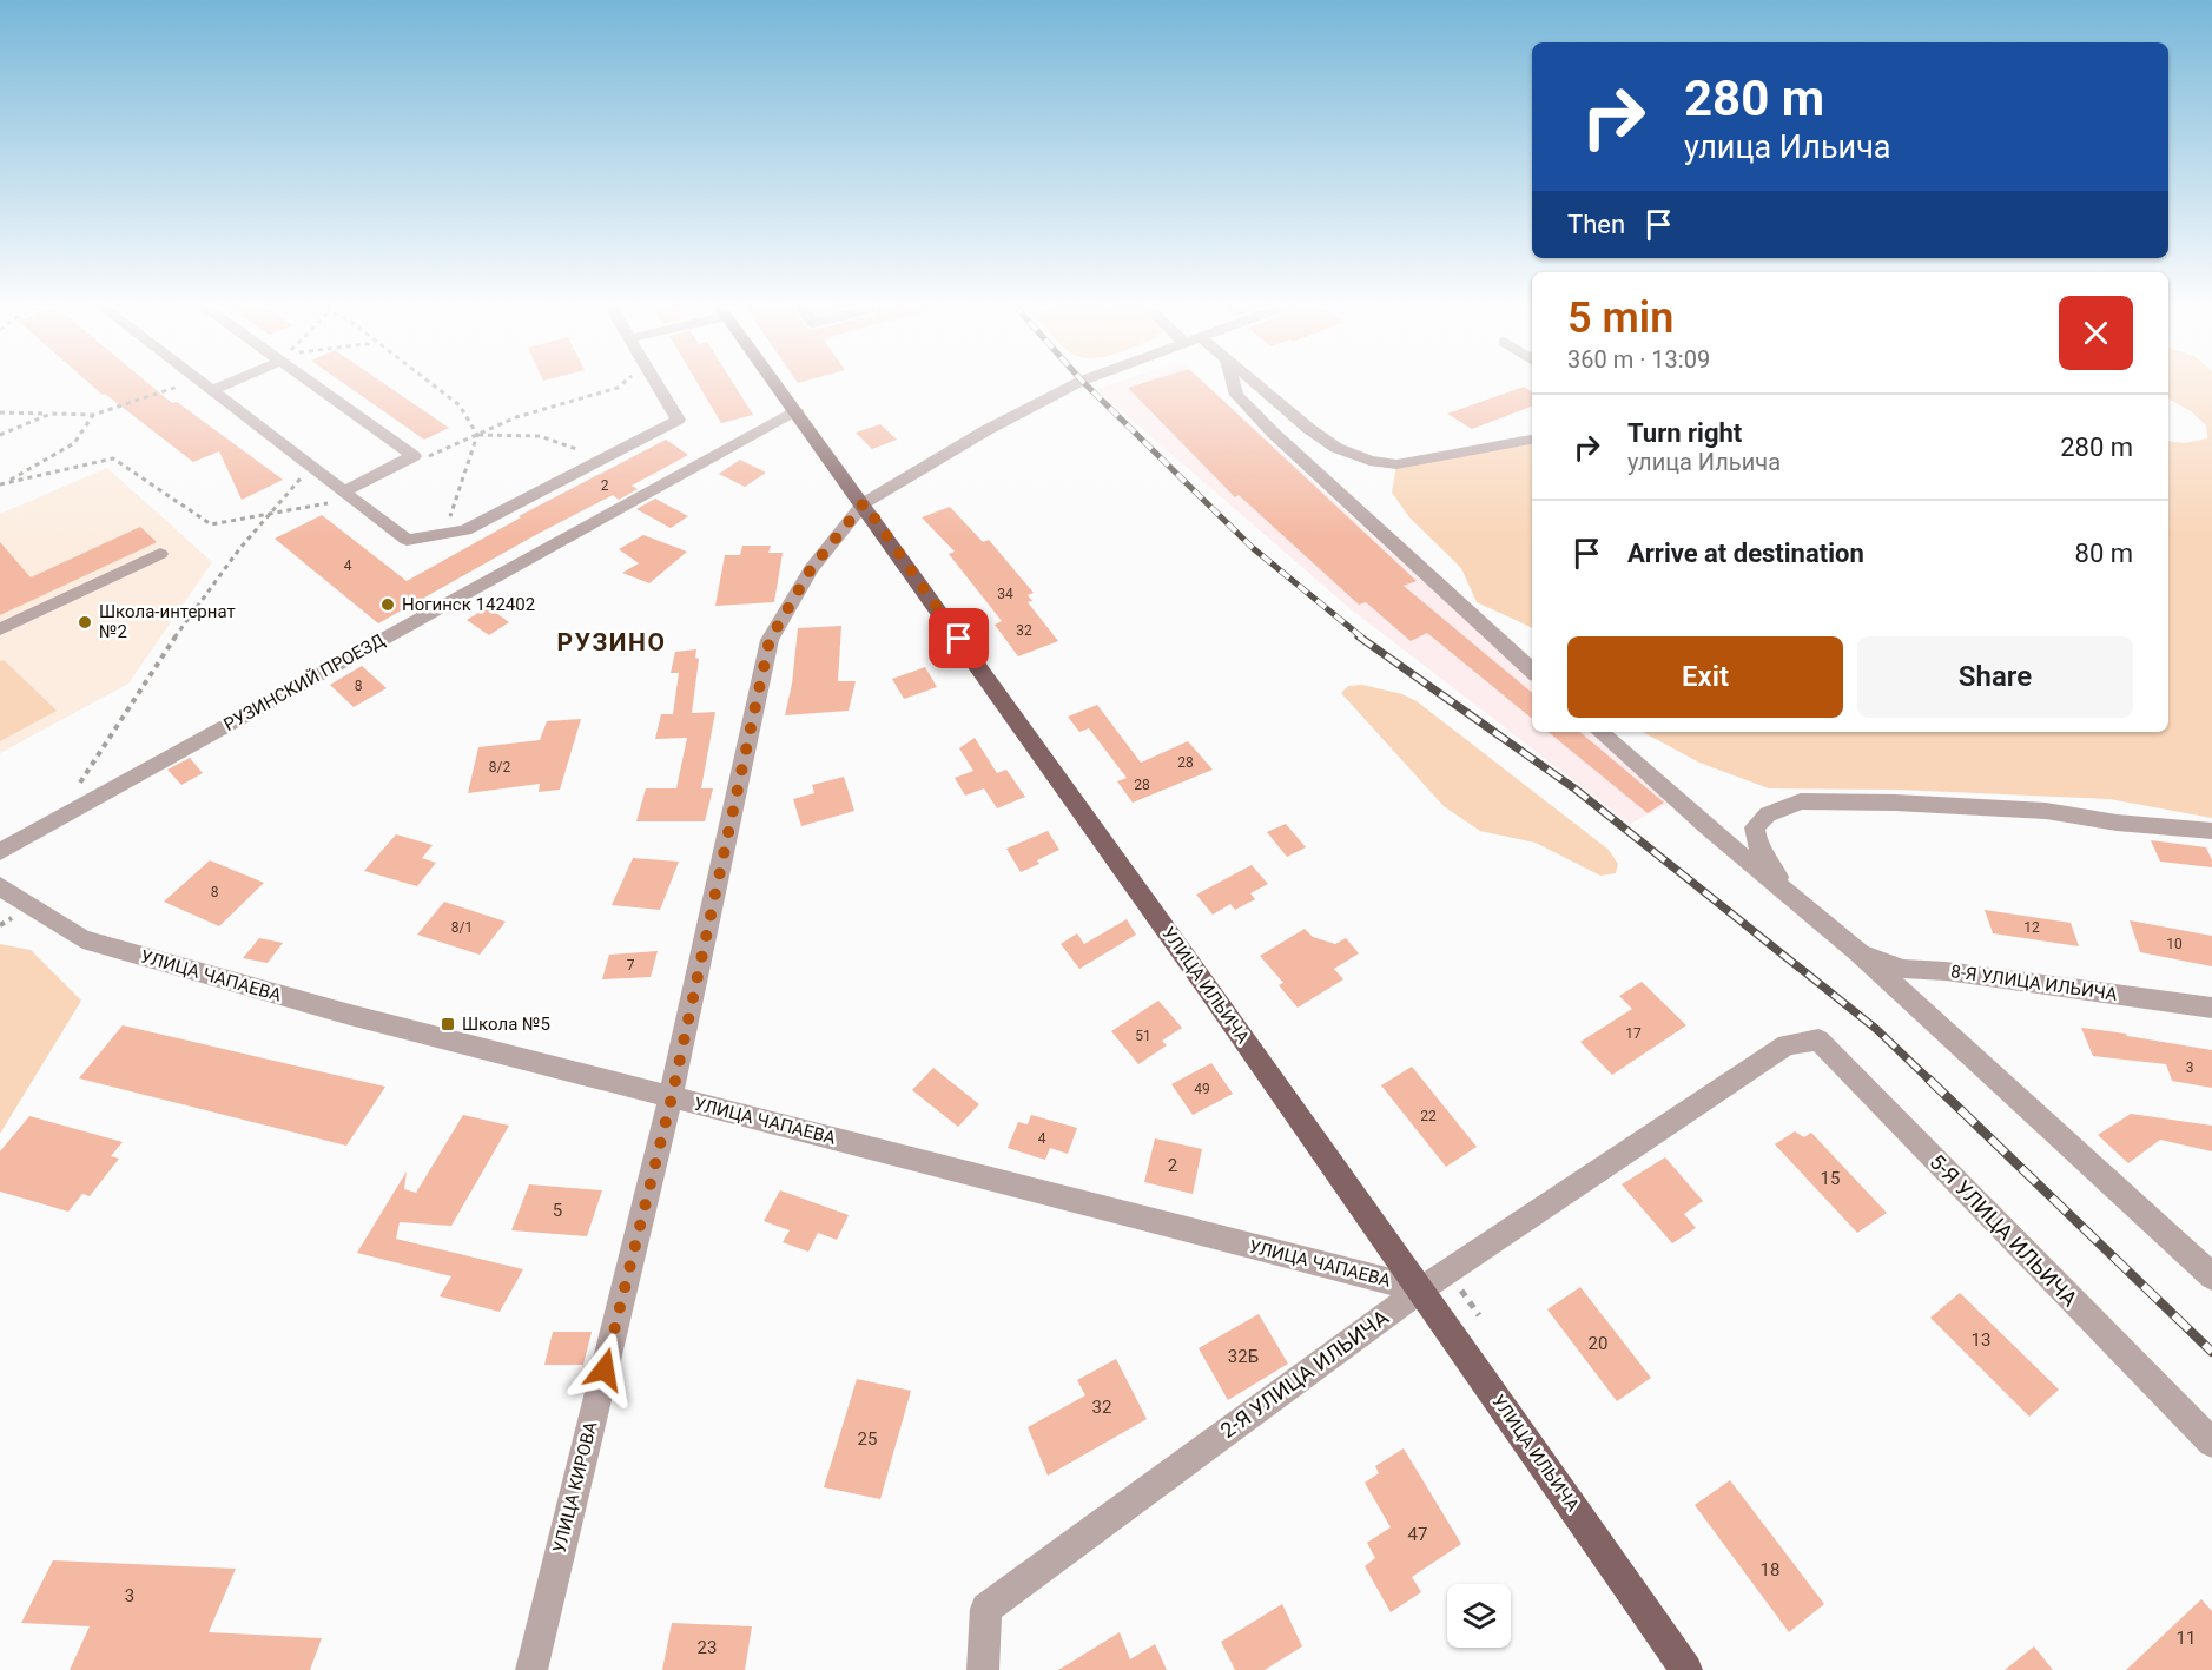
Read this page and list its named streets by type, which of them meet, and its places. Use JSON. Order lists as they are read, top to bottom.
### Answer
{
  "streets": {
    "main road": ["УЛИЦА ИЛЬИЧА"],
    "street": [
      "РУЗИНСКИЙ ПРОЕЗД",
      "УЛИЦА ЧАПАЕВА",
      "8-Я УЛИЦА ИЛЬИЧА",
      "5-Я УЛИЦА ИЛЬИЧА",
      "2-Я УЛИЦА ИЛЬИЧА",
      "УЛИЦА КИРОВА"
    ]
  },
  "crossings": [
    ["РУЗИНСКИЙ ПРОЕЗД", "УЛИЦА ИЛЬИЧА"],
    ["УЛИЦА ЧАПАЕВА", "УЛИЦА ИЛЬИЧА"],
    ["УЛИЦА ЧАПАЕВА", "2-Я УЛИЦА ИЛЬИЧА"],
    ["УЛИЦА ЧАПАЕВА", "УЛИЦА КИРОВА"],
    ["УЛИЦА ИЛЬИЧА", "2-Я УЛИЦА ИЛЬИЧА"],
    ["УЛИЦА ИЛЬИЧА", "УЛИЦА КИРОВА"],
    ["5-Я УЛИЦА ИЛЬИЧА", "2-Я УЛИЦА ИЛЬИЧА"]
  ],
  "districts": ["РУЗИНО"],
  "places": {
    "other": ["Ногинск 142402", "Школа-интернат №2"],
    "transit": ["Школа №5"]
  },
  "house_numbers": [
    "2",
    "4",
    "34",
    "32",
    "8",
    "28",
    "8/2",
    "28",
    "8",
    "8/1",
    "12",
    "10",
    "7",
    "17",
    "51",
    "3",
    "49",
    "22",
    "4",
    "2",
    "15",
    "5",
    "13",
    "20",
    "32Б",
    "32",
    "25",
    "47",
    "18",
    "3",
    "11",
    "23"
  ],
  "page": {
    "turn": ["280 m", "улица Ильича"],
    "then": "Then",
    "heading": ["5 min", "360 m · 13:09"],
    "list": [
      {
        "name": "Turn right",
        "note": "улица Ильича",
        "value": "280 m"
      },
      {
        "name": "Arrive at destination",
        "value": "80 m"
      }
    ],
    "buttons": ["Exit", "Share"]
  }
}
